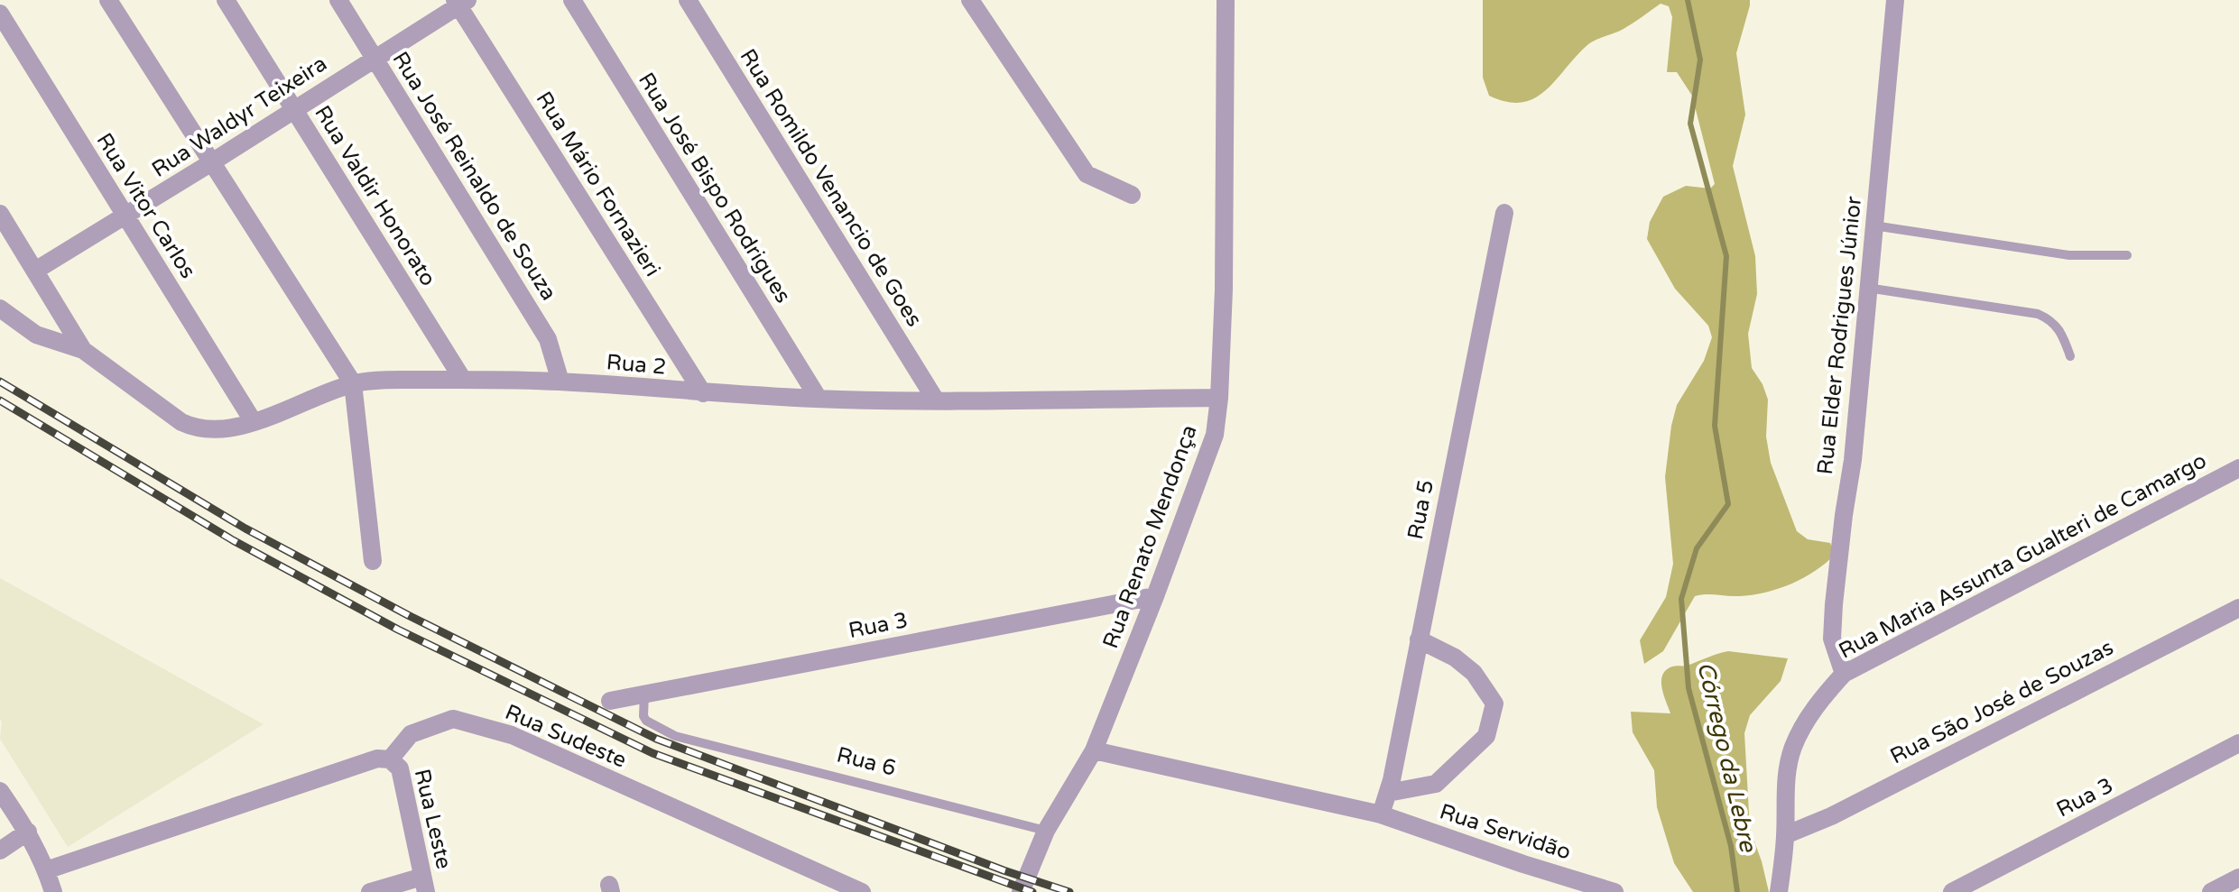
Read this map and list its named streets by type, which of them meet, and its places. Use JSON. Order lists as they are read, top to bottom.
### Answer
{
  "streets": {
    "street": [
      "Rua Waldyr Teixeira",
      "Rua José Reinaldo de Souza",
      "Rua Mário Fornazieri",
      "Rua José Bispo Rodrigues",
      "Rua Romildo Venancio de Goes",
      "Rua Valdir Honorato",
      "Rua Vitor Carlos",
      "Rua Elder Rodrigues Júnior",
      "Rua 2",
      "Rua 5",
      "Rua Renato Mendonça",
      "Rua Maria Assunta Gualteri de Camargo",
      "Rua 3",
      "Rua São José de Souzas",
      "Rua Sudeste",
      "Rua Leste",
      "Rua Servidão"
    ],
    "lane": ["Rua 6"]
  },
  "crossings": [
    ["Rua Waldyr Teixeira", "Rua José Reinaldo de Souza"],
    ["Rua Waldyr Teixeira", "Rua Mário Fornazieri"],
    ["Rua Waldyr Teixeira", "Rua Valdir Honorato"],
    ["Rua Waldyr Teixeira", "Rua Vitor Carlos"],
    ["Rua José Reinaldo de Souza", "Rua 2"],
    ["Rua Mário Fornazieri", "Rua 2"],
    ["Rua José Bispo Rodrigues", "Rua 2"],
    ["Rua Romildo Venancio de Goes", "Rua 2"],
    ["Rua Valdir Honorato", "Rua 2"],
    ["Rua Vitor Carlos", "Rua 2"],
    ["Rua Elder Rodrigues Júnior", "Rua Maria Assunta Gualteri de Camargo"],
    ["Rua 2", "Rua Renato Mendonça"],
    ["Rua 5", "Rua Servidão"],
    ["Rua Renato Mendonça", "Rua 3"],
    ["Rua Renato Mendonça", "Rua 6"],
    ["Rua Maria Assunta Gualteri de Camargo", "Rua São José de Souzas"],
    ["Rua 3", "Rua 6"],
    ["Rua Sudeste", "Rua Leste"]
  ],
  "water": ["Córrego da Lebre"]
}
